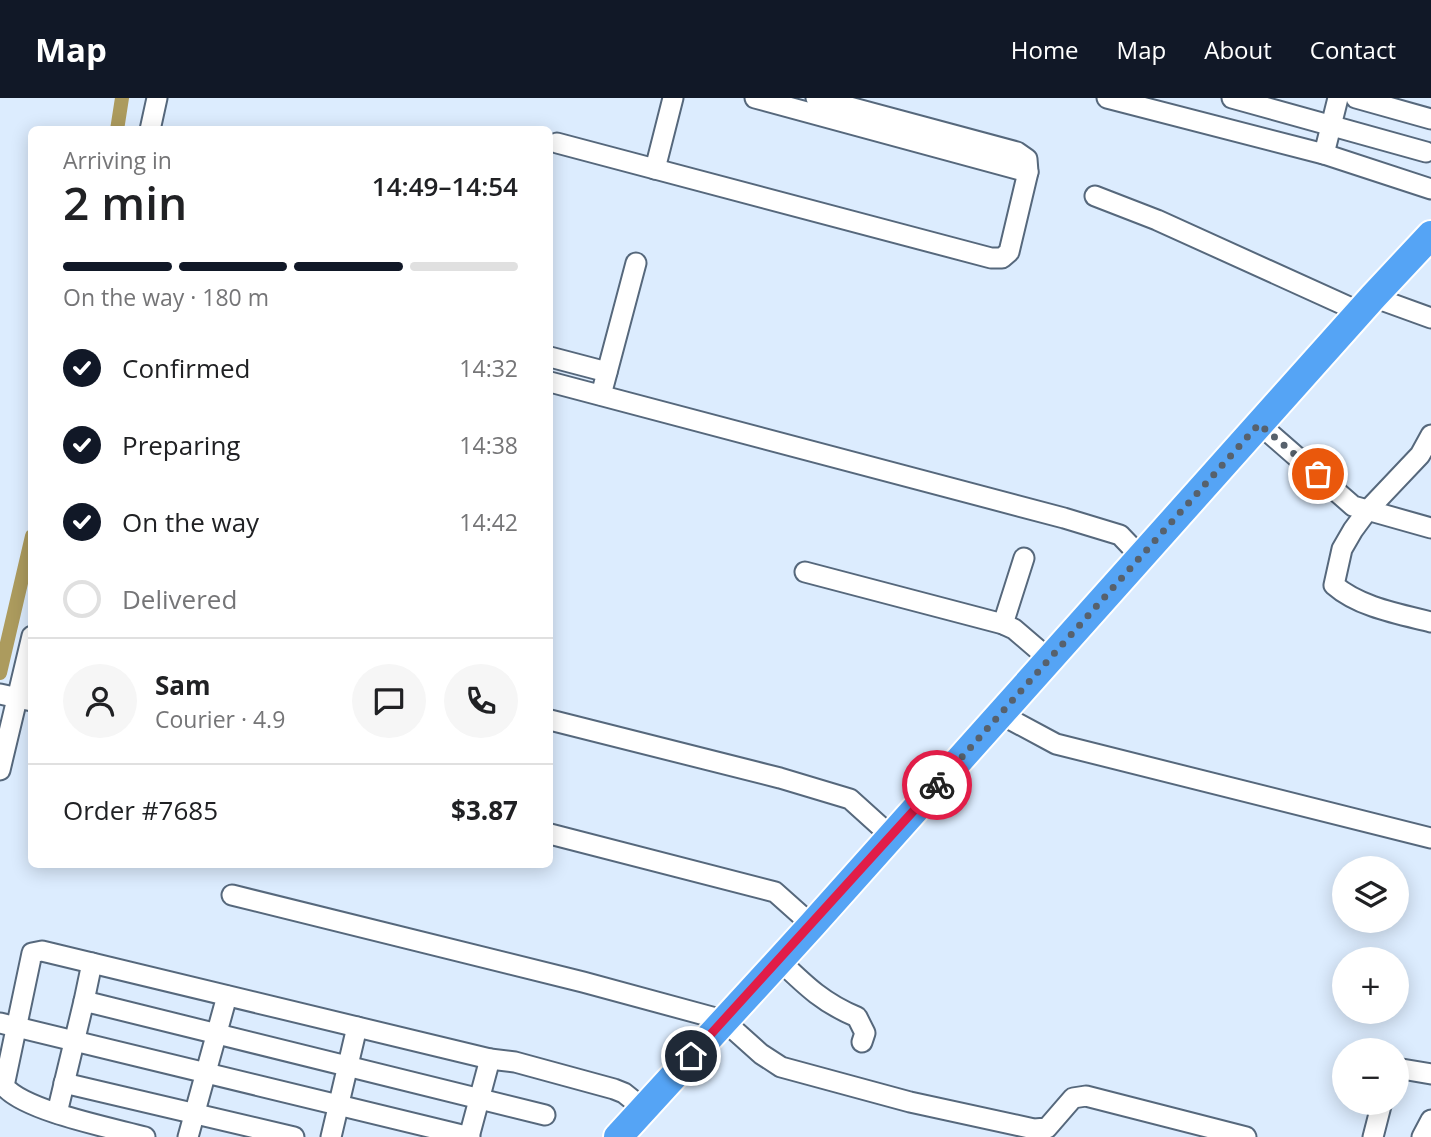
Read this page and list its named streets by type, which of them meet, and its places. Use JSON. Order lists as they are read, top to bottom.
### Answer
{
  "page": {
    "header": "Map",
    "nav": [
      "Home",
      "Map",
      "About",
      "Contact"
    ],
    "heading": ["2 min", "Arriving in", "14:49–14:54"],
    "panel": [
      "Sam",
      "Courier · 4.9",
      "Order #7685",
      "$3.87"
    ],
    "bar": "On the way · 180 m",
    "list": [
      ["Confirmed", "14:32"],
      ["Preparing", "14:38"],
      ["On the way", "14:42"],
      "Delivered"
    ],
    "map_buttons": ["+", "−"]
  }
}
